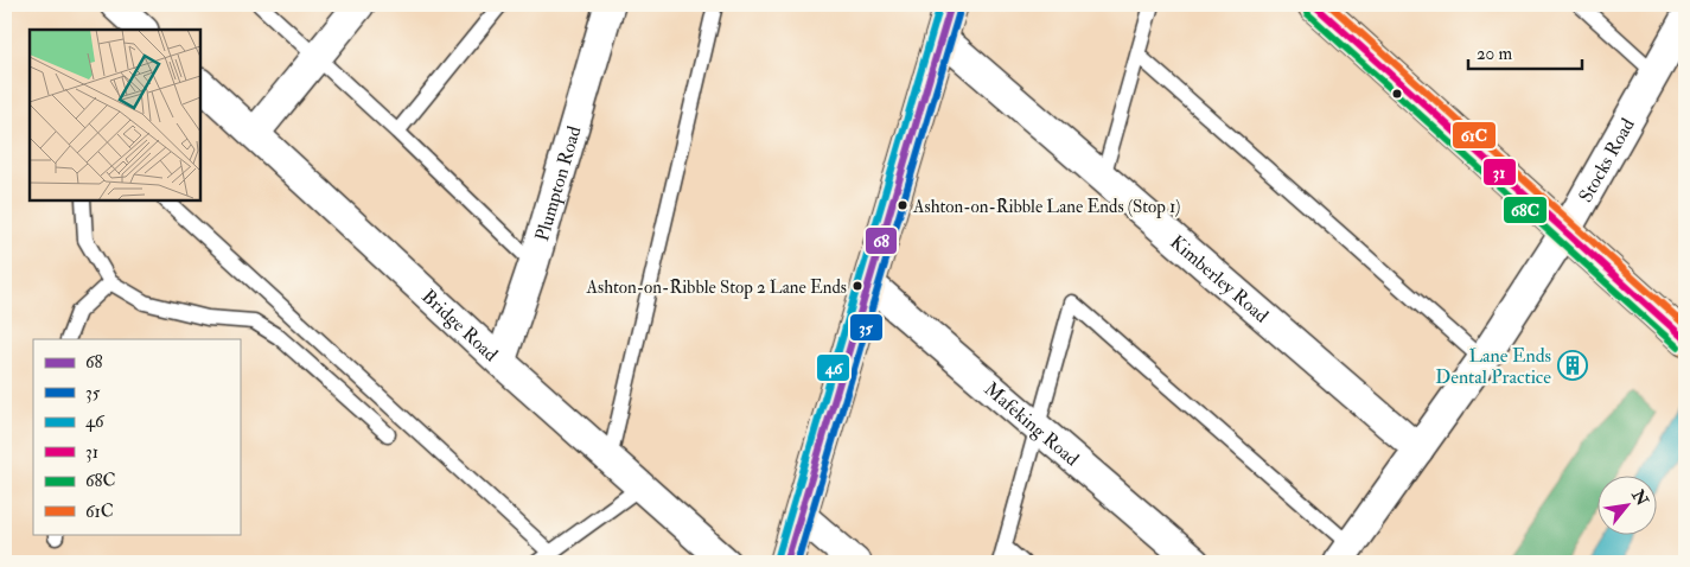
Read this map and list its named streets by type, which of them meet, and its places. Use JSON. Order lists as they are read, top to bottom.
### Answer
{
  "streets": {
    "street": [
      "Stocks Road",
      "Plumpton Road",
      "Kimberley Road",
      "Bridge Road",
      "Mafeking Road"
    ]
  },
  "crossings": [
    ["Stocks Road", "Kimberley Road"],
    ["Plumpton Road", "Bridge Road"]
  ],
  "places": {
    "other": ["Ashton-on-Ribble Lane Ends (Stop 1)", "Ashton-on-Ribble Stop 2 Lane Ends"],
    "building": ["Lane Ends Dental Practice"]
  },
  "lines": [
    "transit line 68",
    "transit line 46",
    "transit line 31",
    "transit line 61C",
    "transit line 35",
    "transit line 68C"
  ],
  "legend": [
    "68",
    "35",
    "46",
    "31",
    "68C",
    "61C"
  ],
  "scale_bar": "20 m",
  "north": "top right"
}
